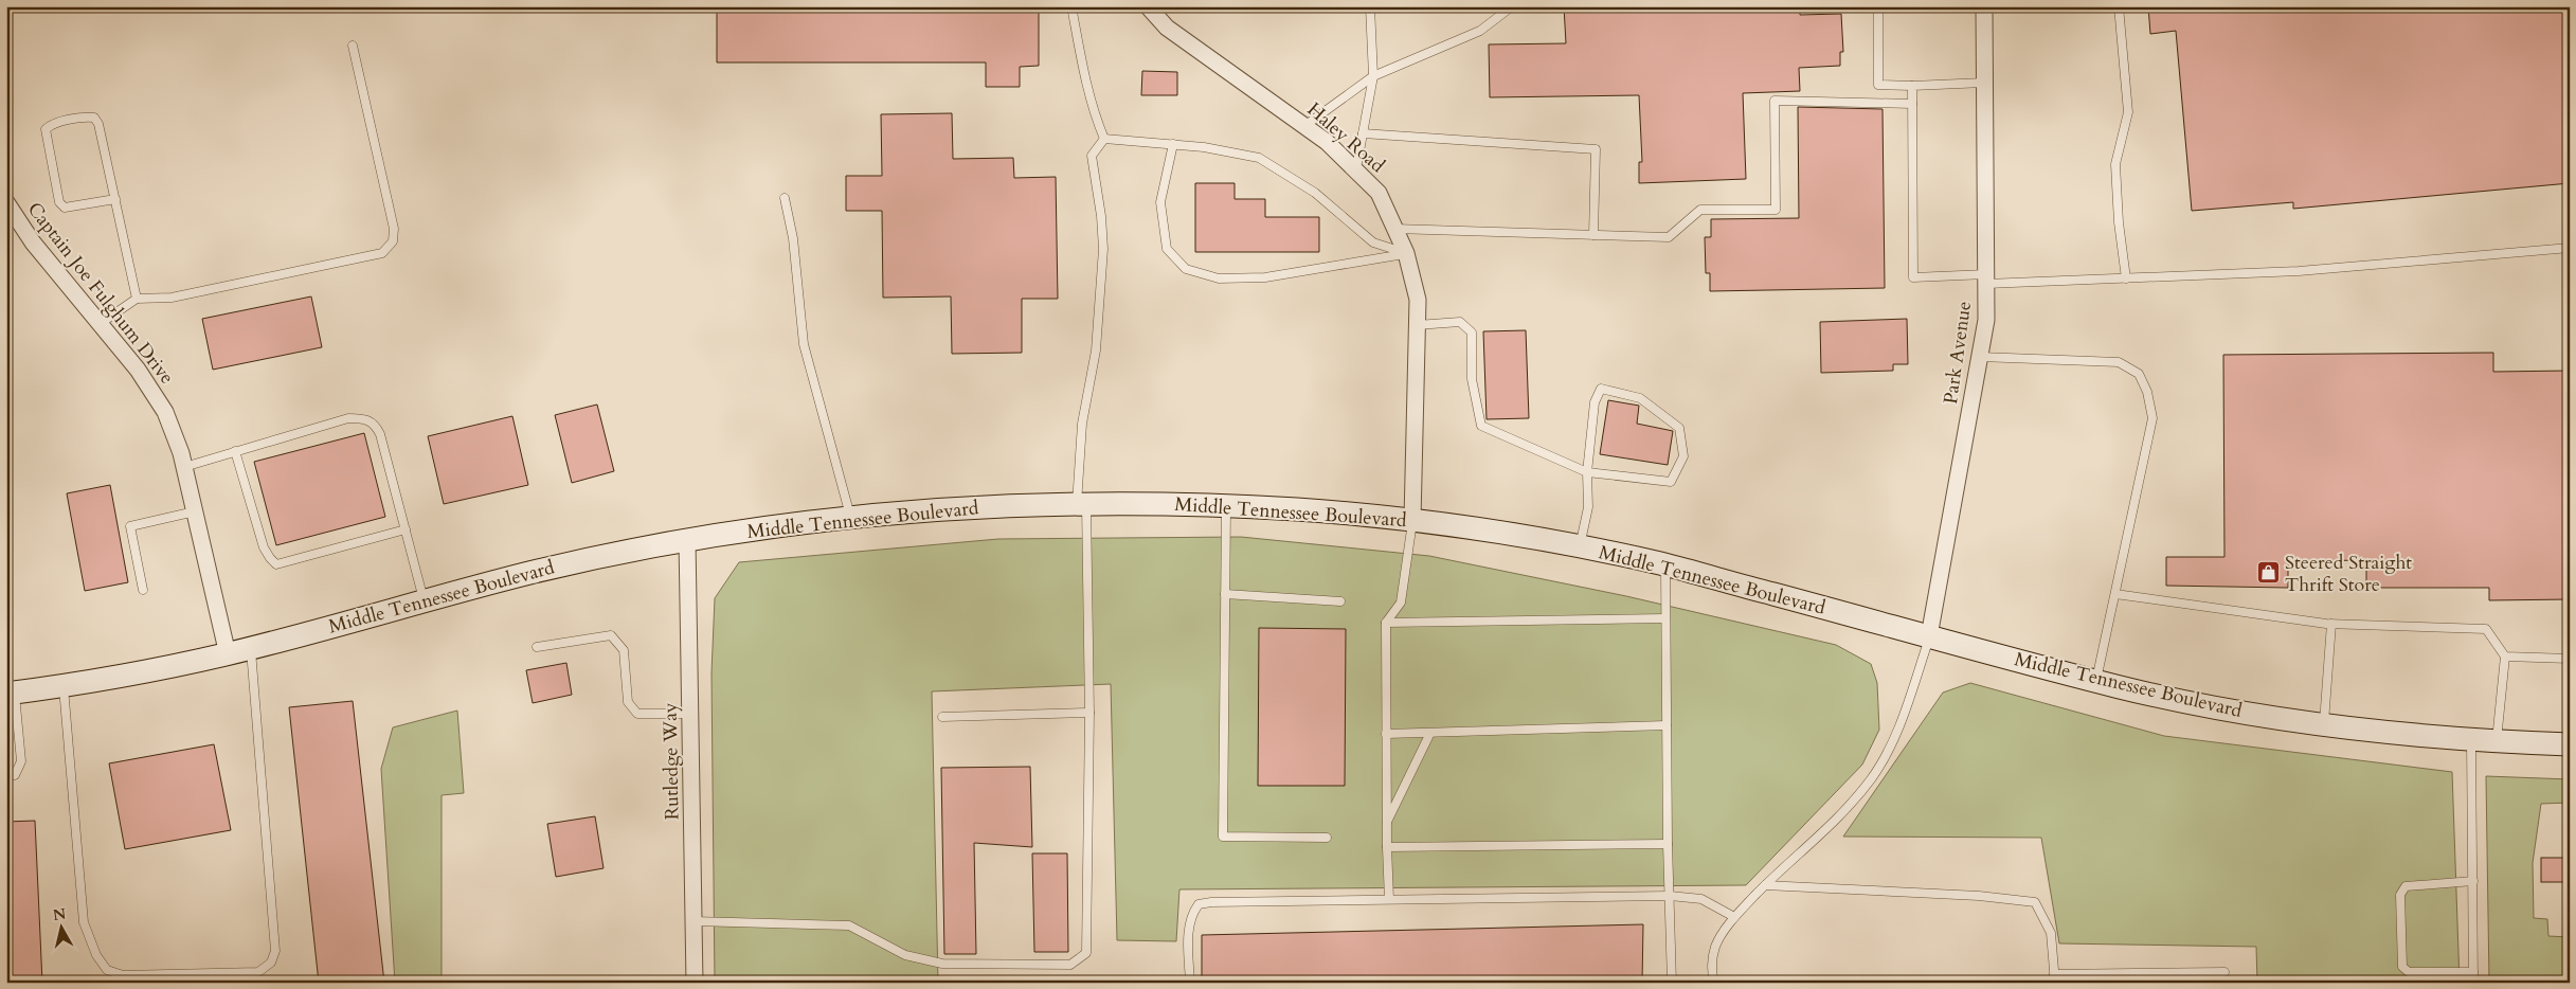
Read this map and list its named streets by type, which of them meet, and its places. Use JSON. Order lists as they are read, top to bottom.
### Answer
{
  "streets": {
    "main road": ["Middle Tennessee Boulevard"],
    "street": [
      "Haley Road",
      "Captain Joe Fulghum Drive",
      "Park Avenue",
      "Rutledge Way"
    ]
  },
  "crossings": [
    ["Haley Road", "Middle Tennessee Boulevard"],
    ["Captain Joe Fulghum Drive", "Middle Tennessee Boulevard"],
    ["Park Avenue", "Middle Tennessee Boulevard"],
    ["Middle Tennessee Boulevard", "Rutledge Way"]
  ],
  "places": {
    "shop": ["Steered Straight Thrift Store"]
  },
  "north": "top"
}
